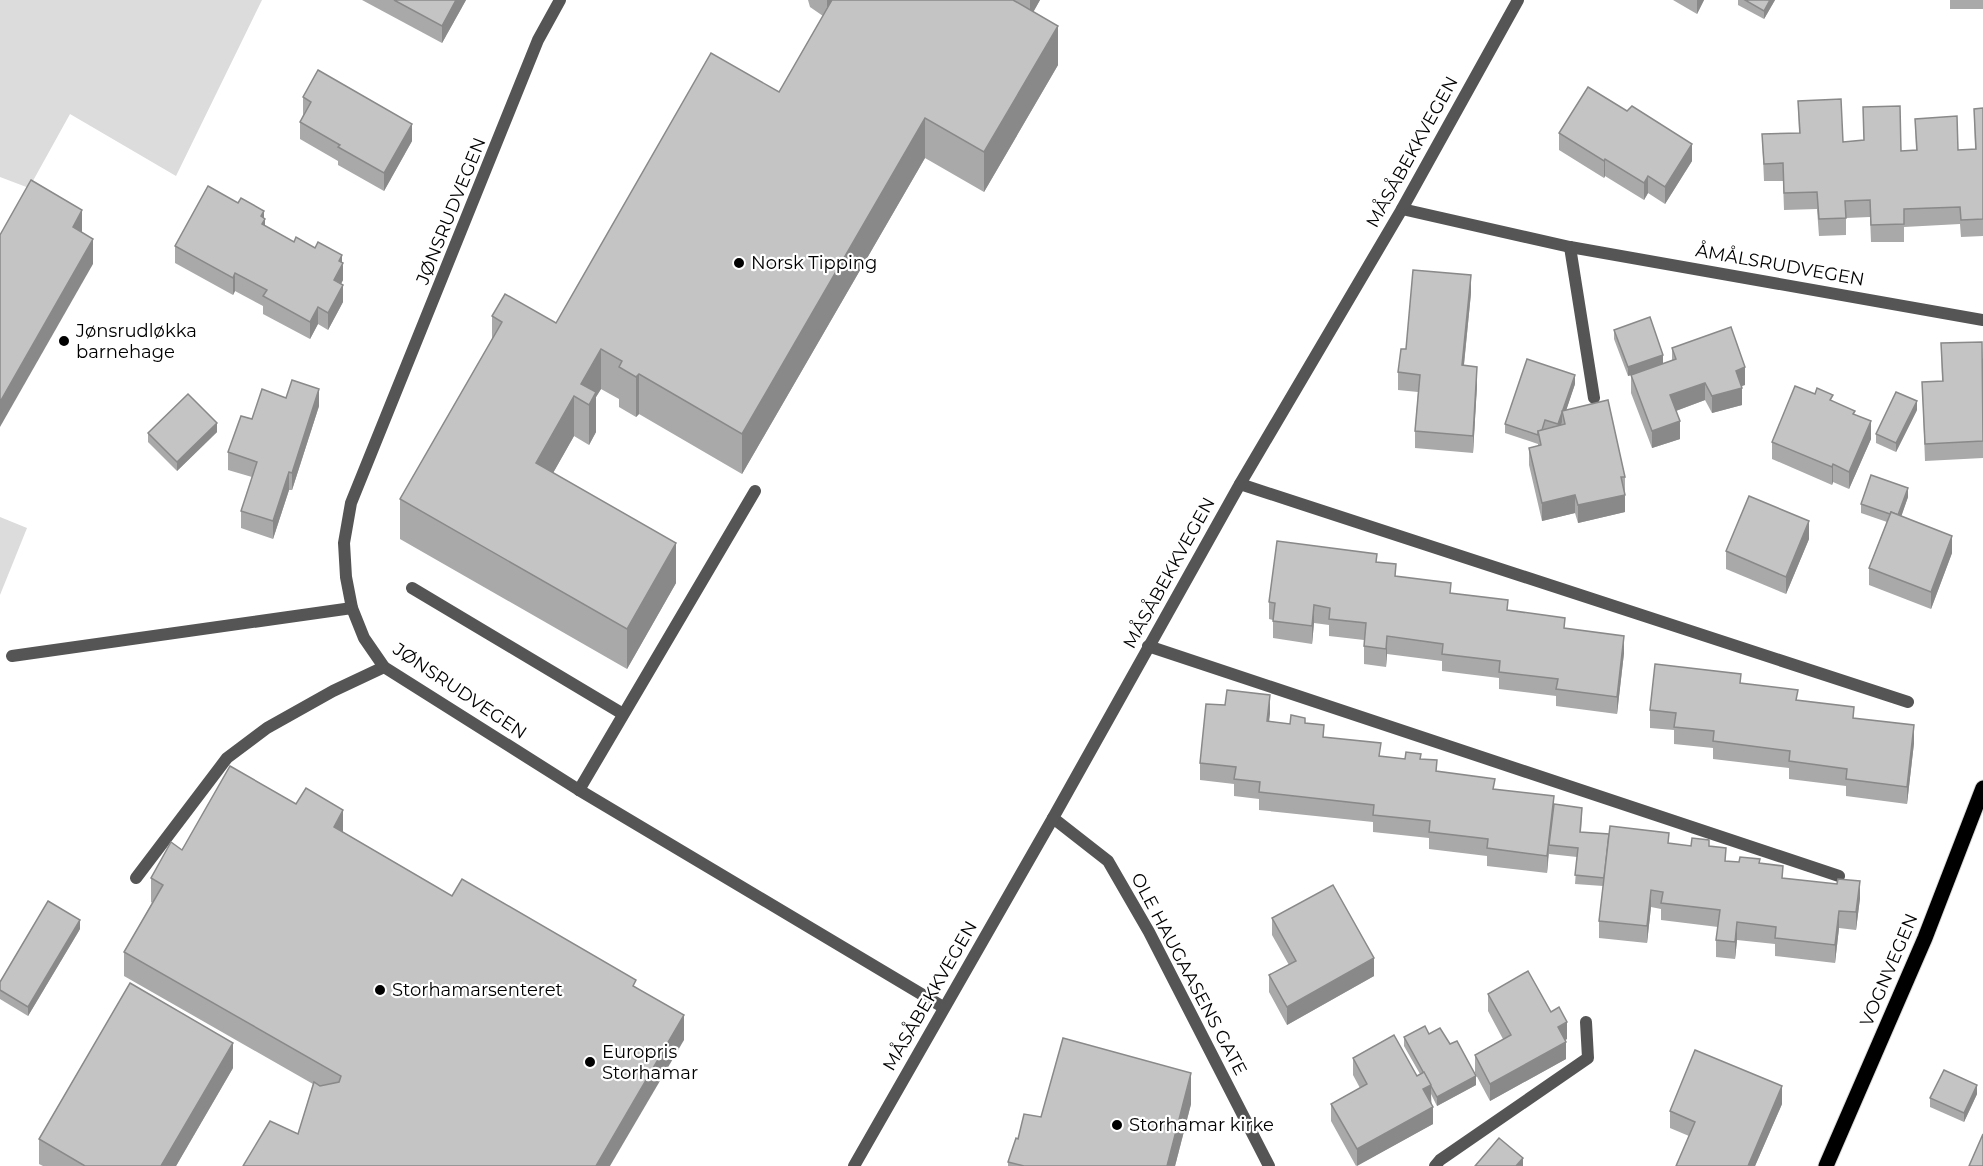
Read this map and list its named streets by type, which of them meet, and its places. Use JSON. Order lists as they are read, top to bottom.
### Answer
{
  "streets": {
    "main road": ["VOGNVEGEN"],
    "street": [
      "MÅSÅBEKKVEGEN",
      "JØNSRUDVEGEN",
      "ÅMÅLSRUDVEGEN",
      "OLE HAUGAASENS GATE"
    ]
  },
  "crossings": [
    ["MÅSÅBEKKVEGEN", "JØNSRUDVEGEN"],
    ["MÅSÅBEKKVEGEN", "ÅMÅLSRUDVEGEN"],
    ["MÅSÅBEKKVEGEN", "OLE HAUGAASENS GATE"]
  ],
  "places": [
    "Norsk Tipping",
    "Jønsrudløkka barnehage",
    "Storhamarsenteret",
    "Europris Storhamar",
    "Storhamar kirke"
  ]
}
